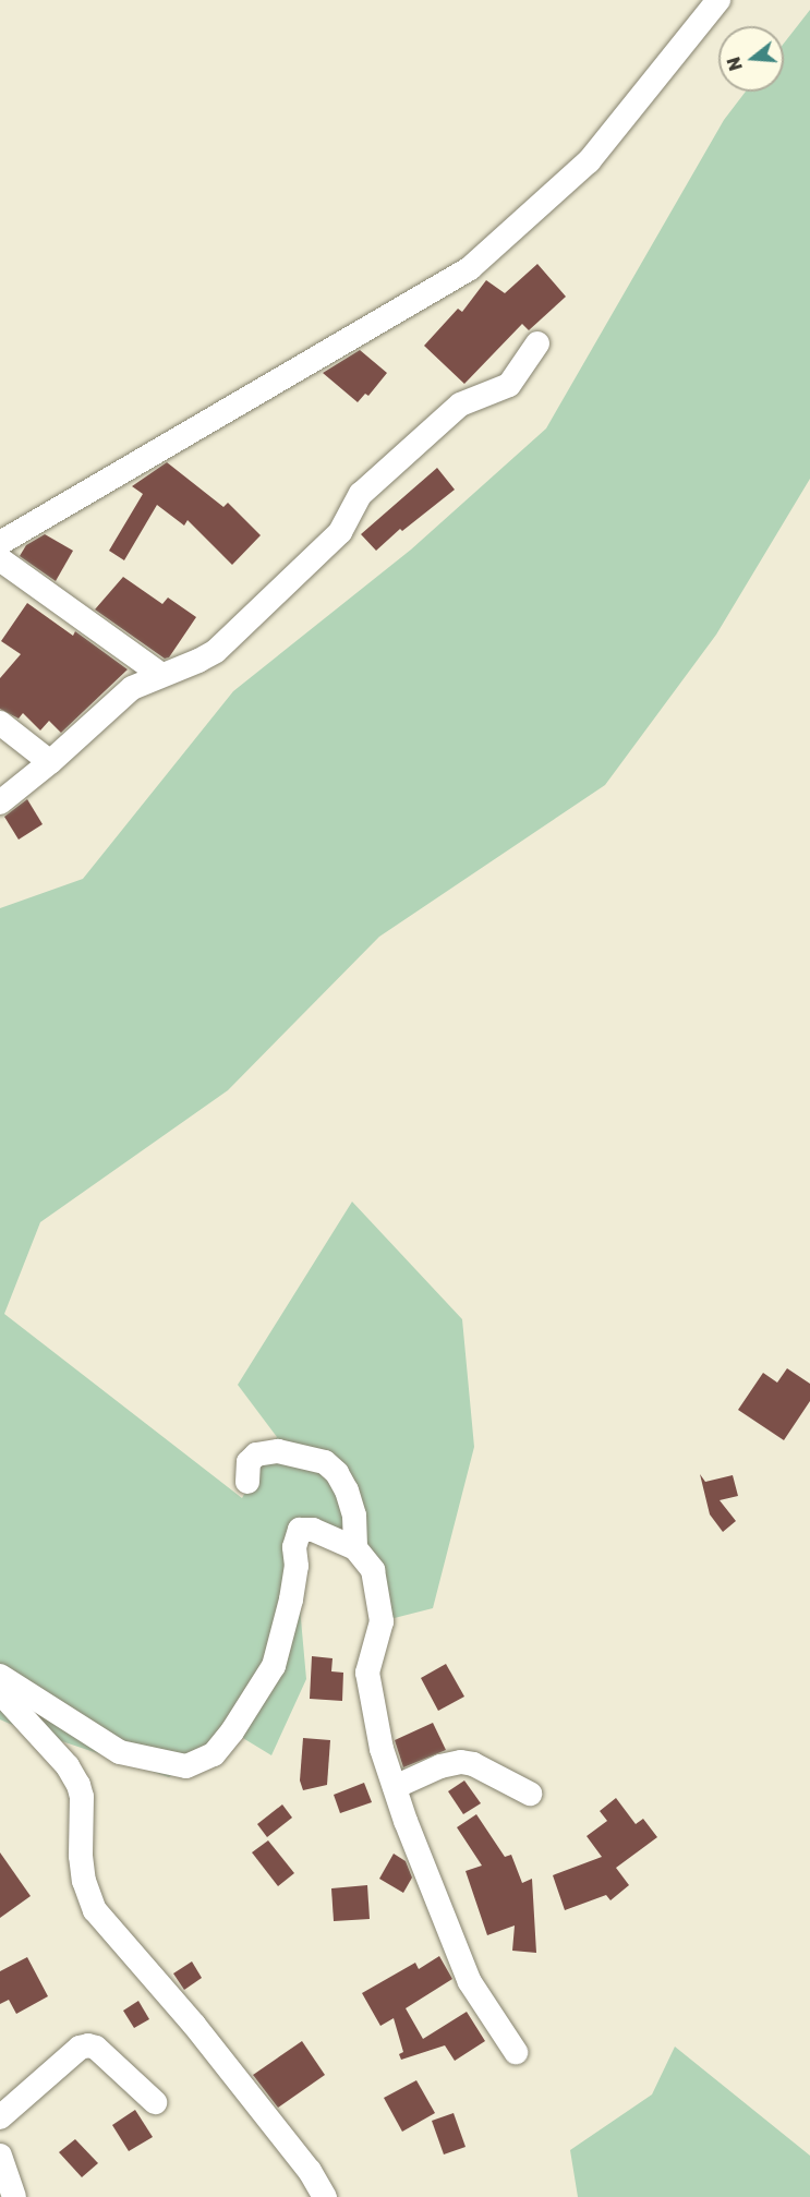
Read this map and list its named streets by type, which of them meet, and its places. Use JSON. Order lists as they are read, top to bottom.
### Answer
{
  "north": "left"
}
